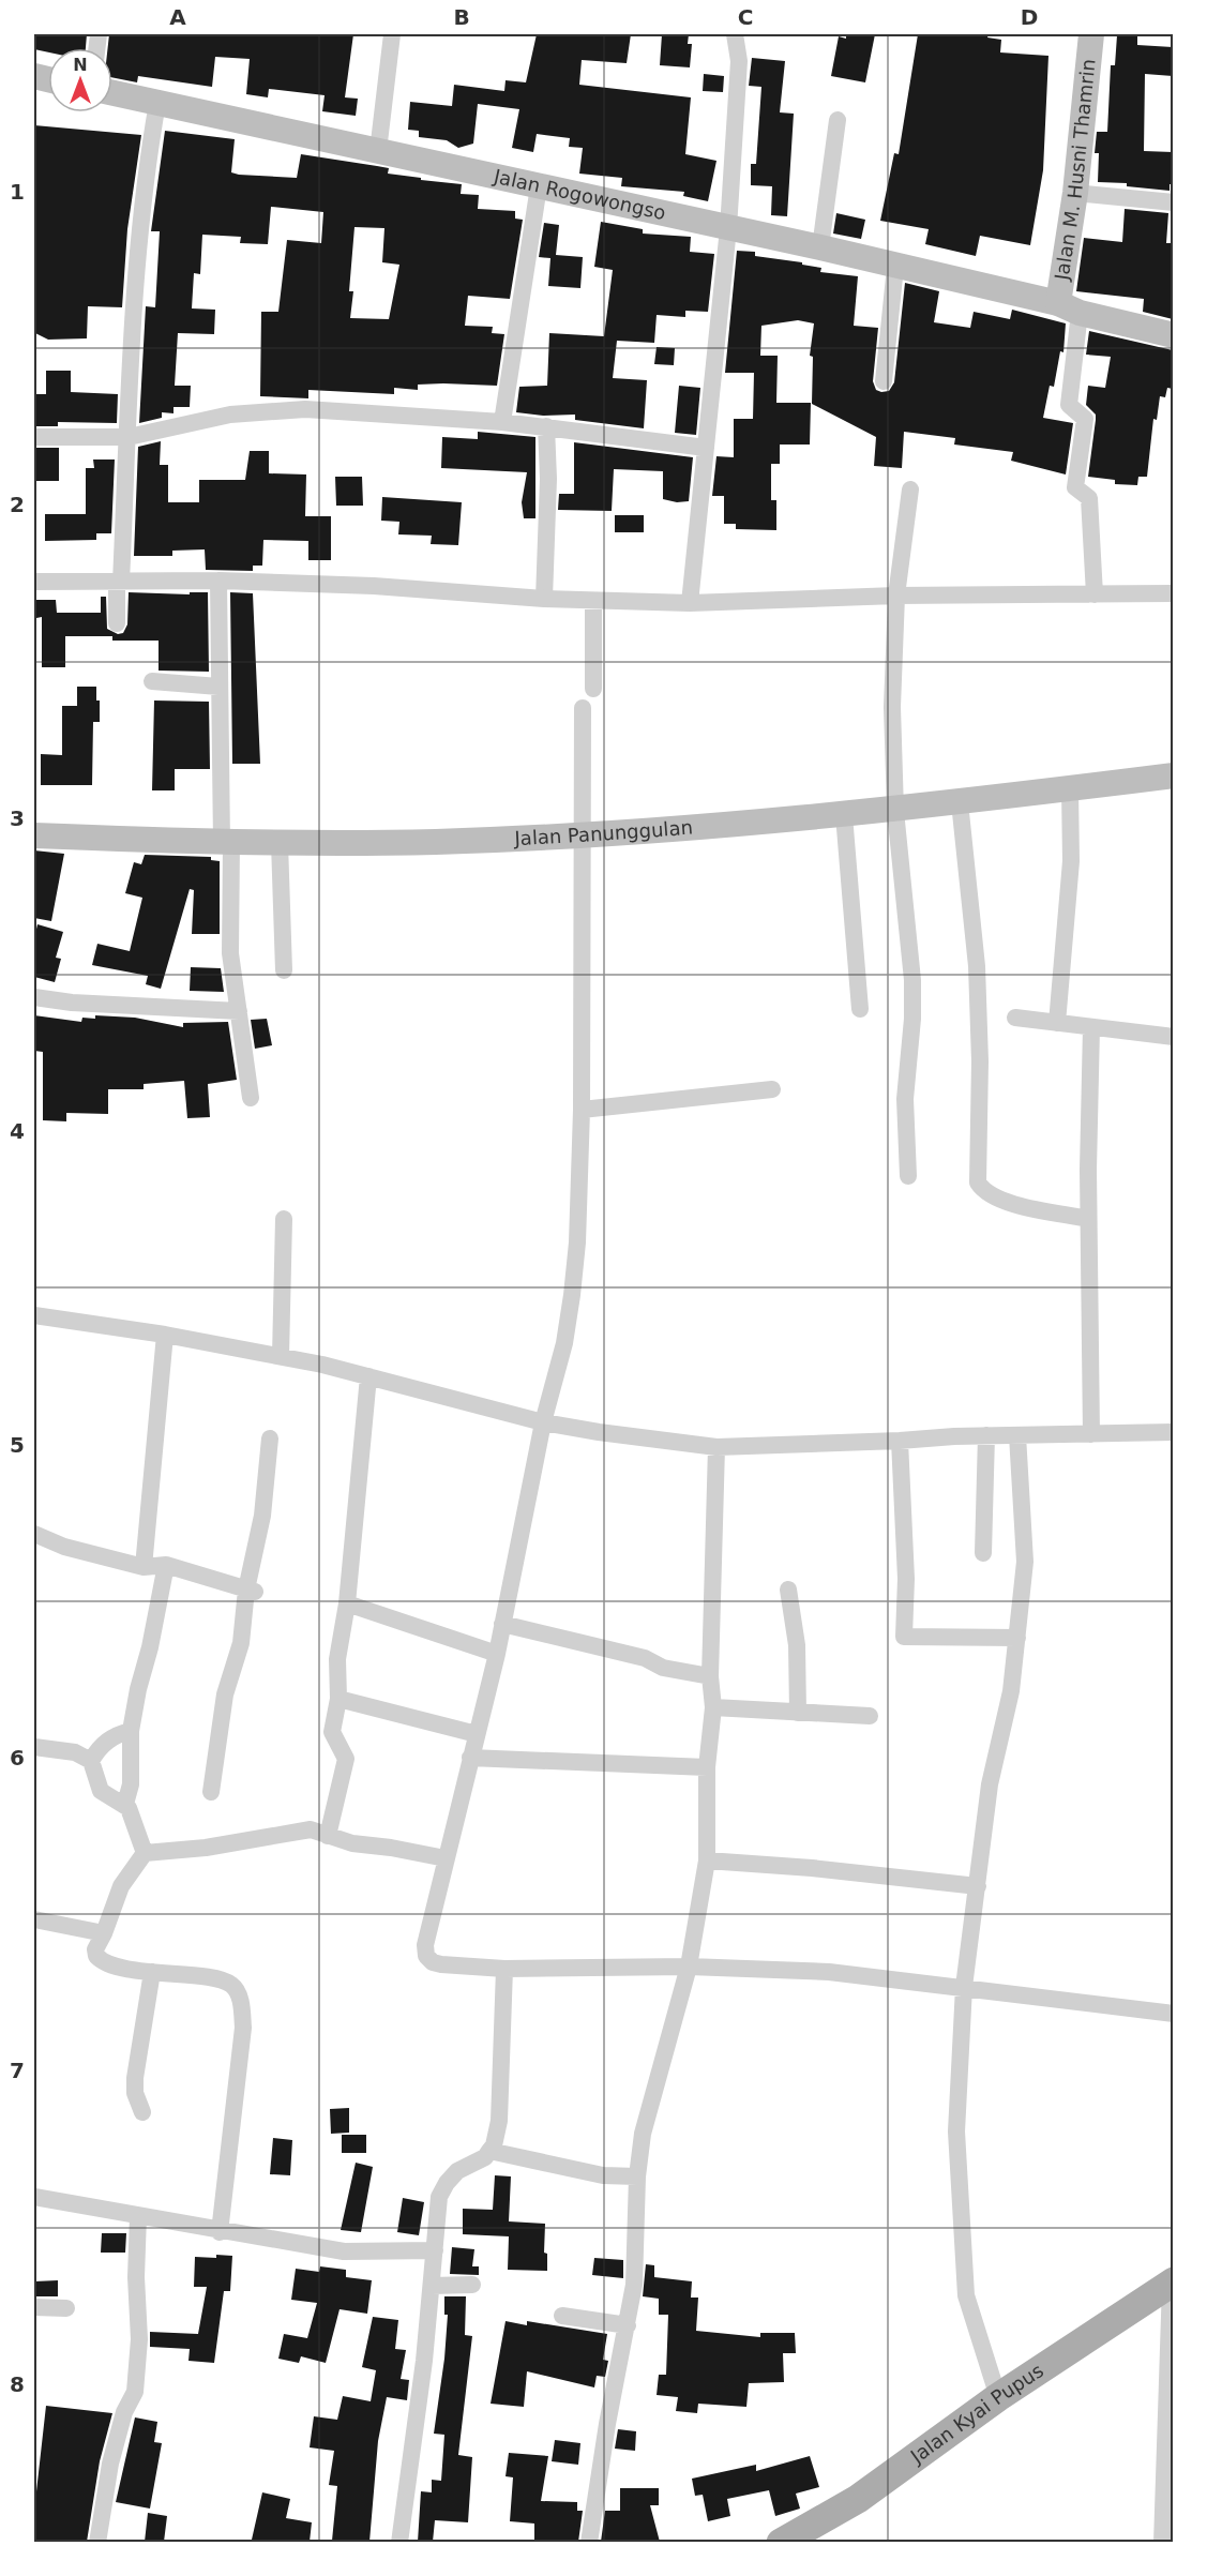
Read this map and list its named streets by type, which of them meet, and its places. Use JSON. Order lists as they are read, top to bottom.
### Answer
{
  "streets": {
    "main road": ["Jalan Kyai Pupus"],
    "street": ["Jalan M. Husni Thamrin", "Jalan Rogowongso", "Jalan Panunggulan"]
  },
  "crossings": [
    ["Jalan M. Husni Thamrin", "Jalan Rogowongso"]
  ],
  "north": "top",
  "grid": {
    "columns": [
      "A",
      "B",
      "C",
      "D"
    ],
    "rows": [
      "1",
      "2",
      "3",
      "4",
      "5",
      "6",
      "7",
      "8"
    ]
  }
}
